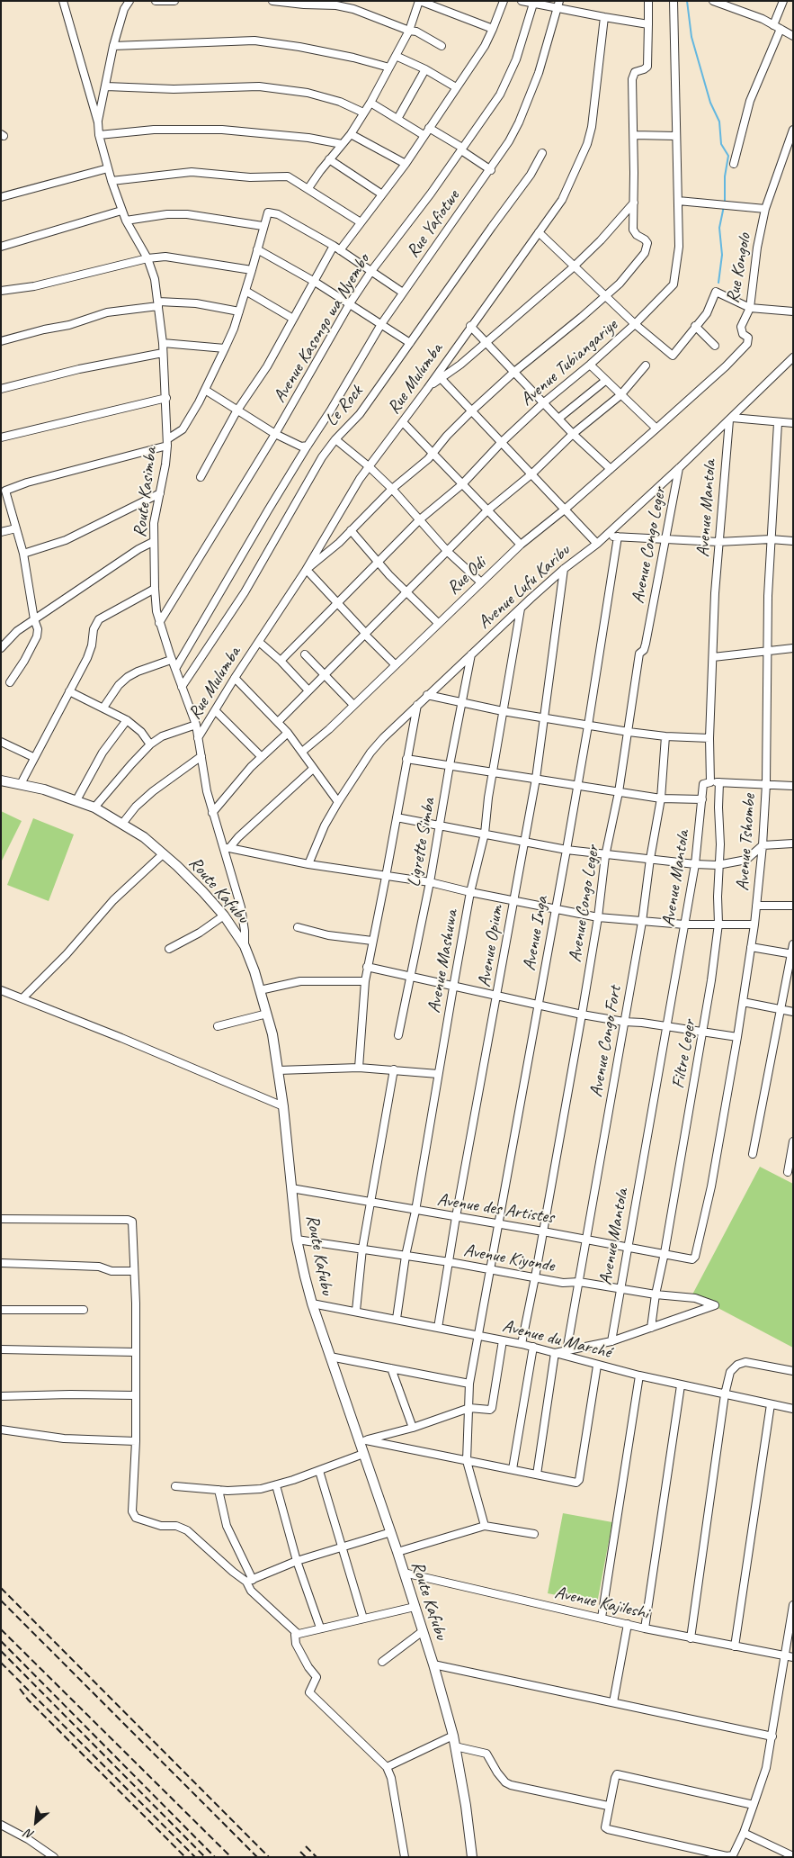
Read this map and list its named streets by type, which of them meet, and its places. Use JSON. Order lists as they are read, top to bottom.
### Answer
{
  "streets": {
    "main road": ["Route Kafubu"],
    "street": [
      "Rue Yafiotwe",
      "Rue Kongolo",
      "Avenue Kasongo wa Nyembo",
      "Avenue Tubiangariye",
      "Rue Mulumba",
      "Le Rock",
      "Route Kasimba",
      "Avenue Mantola",
      "Avenue Congo Leger",
      "Rue Odi",
      "Avenue Lufu Karibu",
      "Ligrette Simba",
      "Avenue Tshombe",
      "Avenue Inga",
      "Avenue Opium",
      "Avenue Mashuwa",
      "Avenue Congo Fort",
      "Filtre Leger",
      "Avenue des Artistes",
      "Avenue Kiyonde",
      "Avenue du Marché",
      "Avenue Kajileshi"
    ]
  },
  "crossings": [
    ["Rue Yafiotwe", "Route Kasimba"],
    ["Rue Kongolo", "Rue Odi"],
    ["Avenue Kasongo wa Nyembo", "Route Kasimba"],
    ["Rue Mulumba", "Route Kasimba"],
    ["Le Rock", "Route Kasimba"],
    ["Route Kasimba", "Route Kafubu"],
    ["Avenue Mantola", "Avenue Lufu Karibu"],
    ["Avenue Mantola", "Avenue des Artistes"],
    ["Avenue Mantola", "Avenue Kiyonde"],
    ["Avenue Congo Leger", "Avenue Lufu Karibu"],
    ["Avenue Congo Leger", "Avenue des Artistes"],
    ["Avenue Congo Leger", "Avenue Kiyonde"],
    ["Avenue Congo Leger", "Avenue du Marché"],
    ["Avenue Lufu Karibu", "Ligrette Simba"],
    ["Avenue Lufu Karibu", "Avenue Opium"],
    ["Avenue Lufu Karibu", "Avenue Mashuwa"],
    ["Avenue Tshombe", "Avenue des Artistes"],
    ["Route Kafubu", "Avenue des Artistes"],
    ["Route Kafubu", "Avenue Kiyonde"],
    ["Route Kafubu", "Avenue du Marché"],
    ["Route Kafubu", "Avenue Kajileshi"],
    ["Avenue Inga", "Avenue des Artistes"],
    ["Avenue Inga", "Avenue Kiyonde"],
    ["Avenue Inga", "Avenue du Marché"],
    ["Avenue Opium", "Avenue des Artistes"],
    ["Avenue Opium", "Avenue Kiyonde"],
    ["Avenue Opium", "Avenue du Marché"],
    ["Avenue Mashuwa", "Avenue des Artistes"],
    ["Avenue Mashuwa", "Avenue Kiyonde"],
    ["Avenue Mashuwa", "Avenue du Marché"],
    ["Avenue Congo Fort", "Avenue des Artistes"],
    ["Avenue Congo Fort", "Avenue Kiyonde"],
    ["Filtre Leger", "Avenue des Artistes"],
    ["Filtre Leger", "Avenue Kiyonde"]
  ],
  "north": "bottom left"
}
